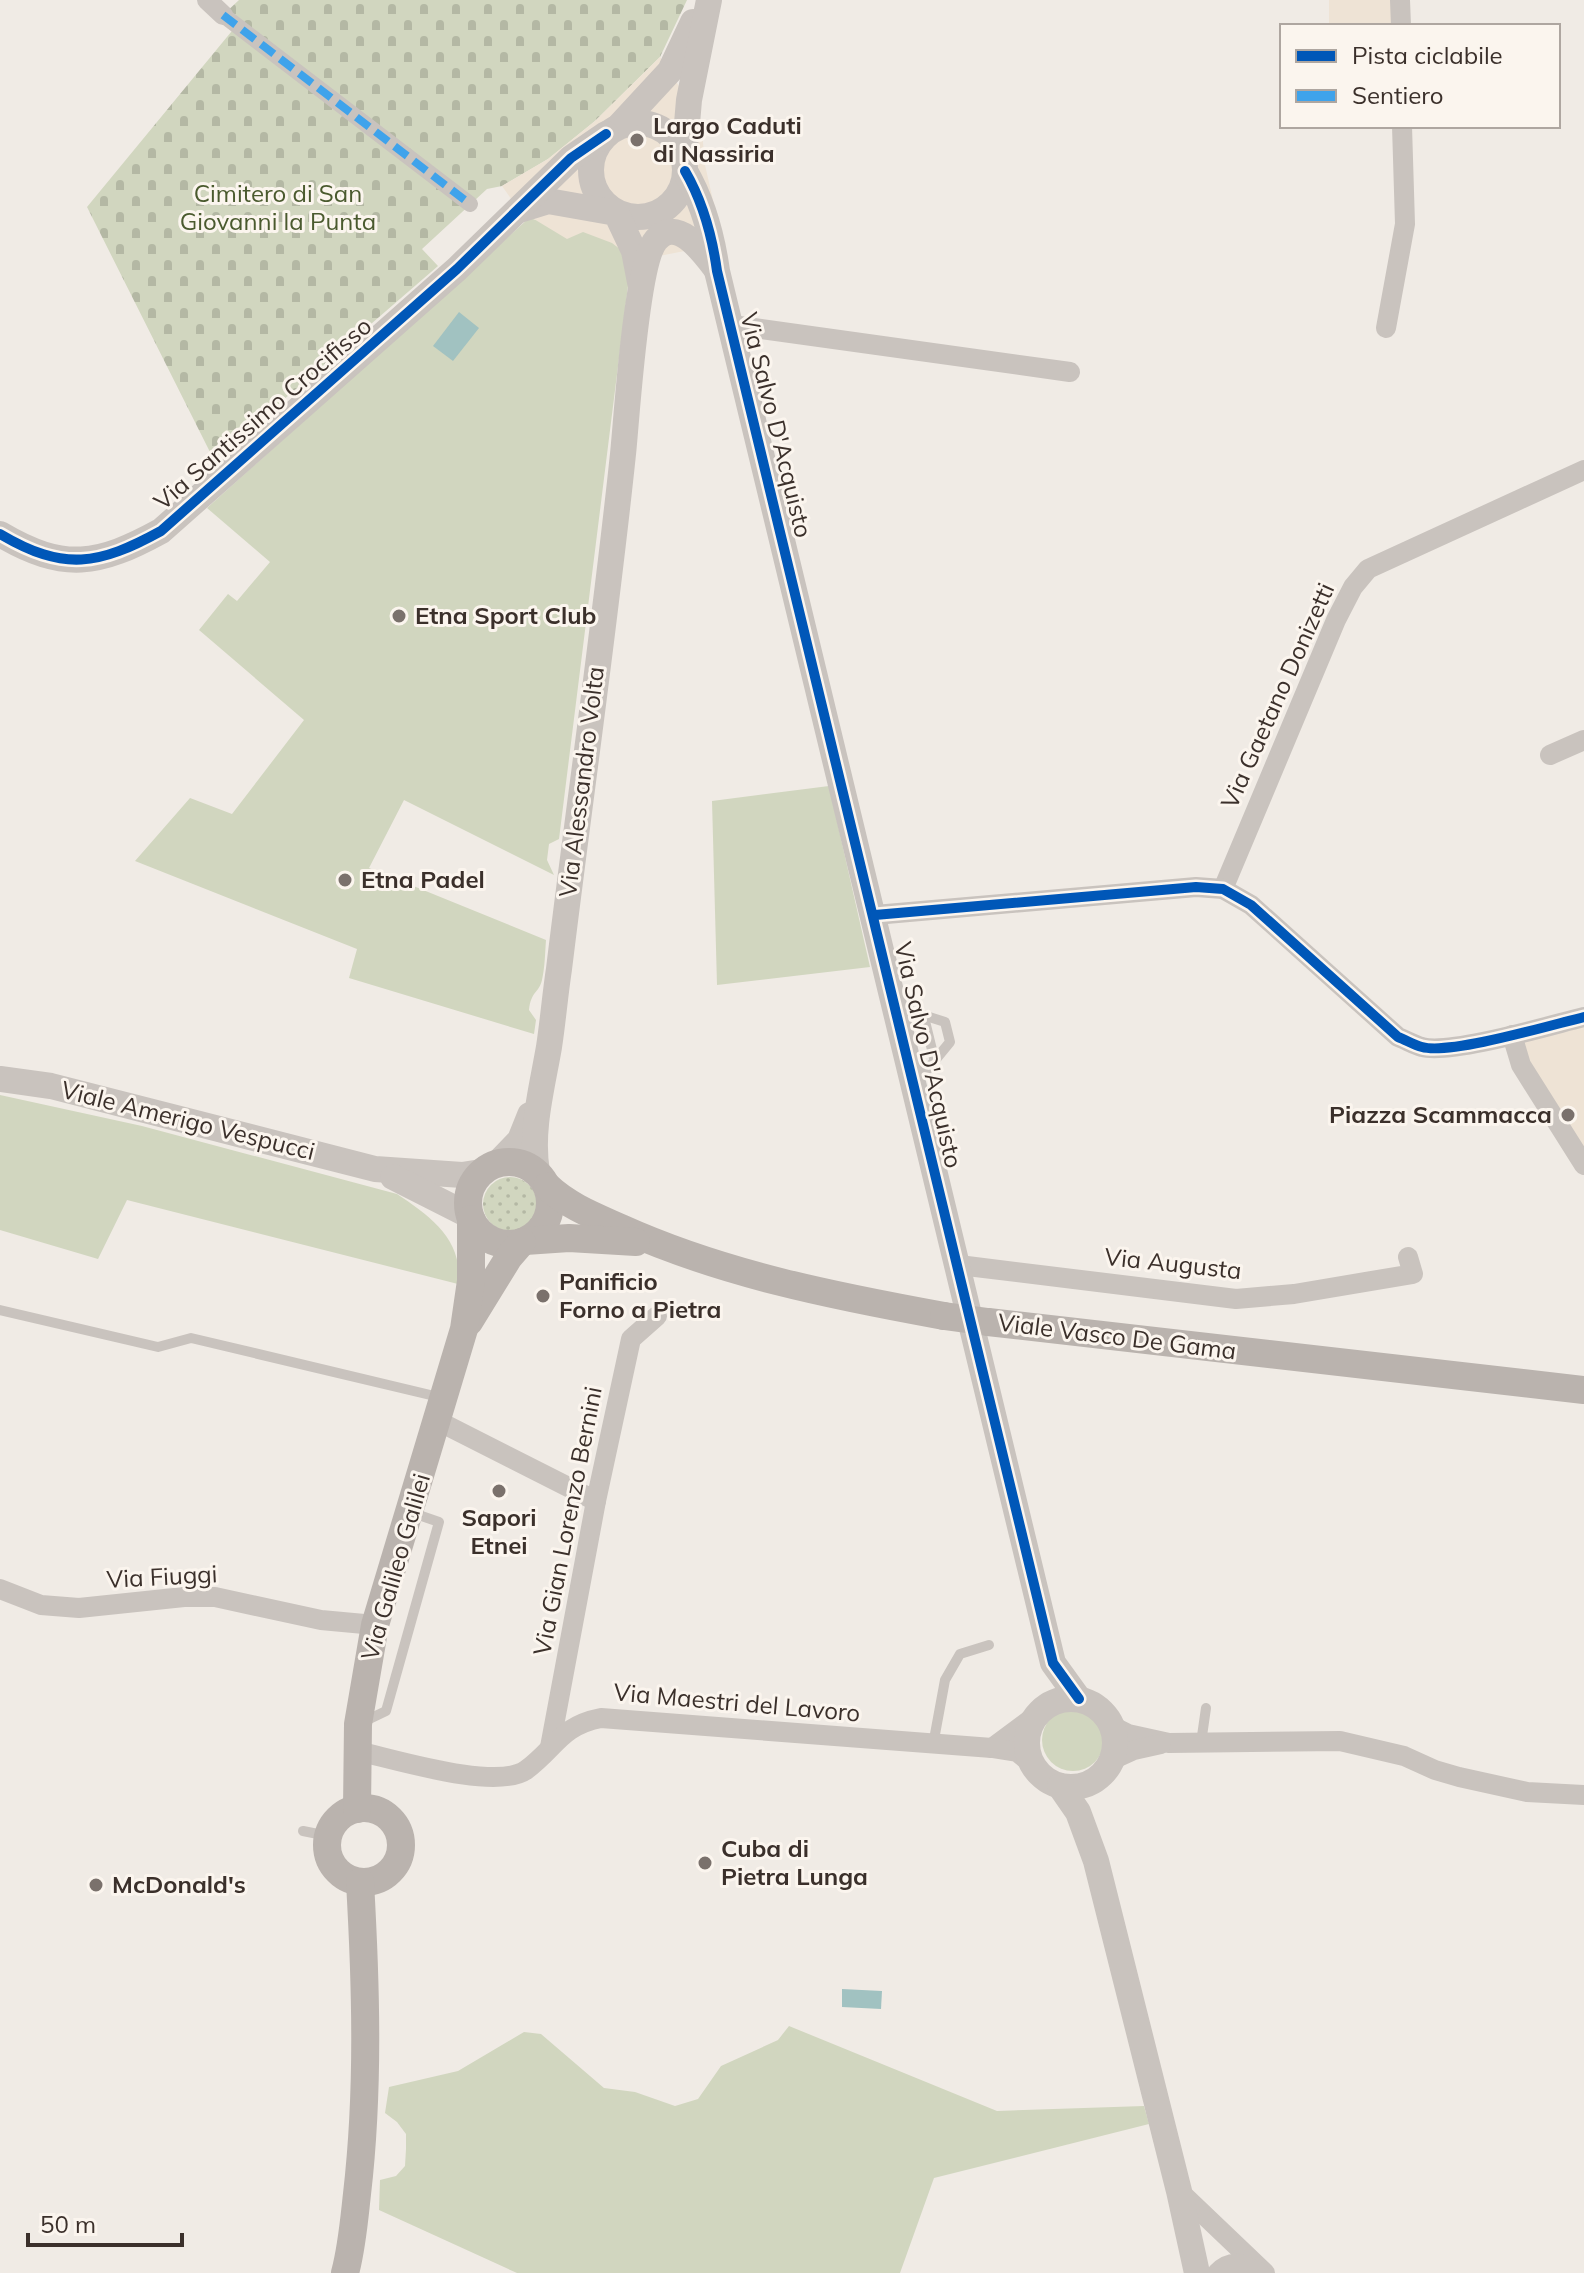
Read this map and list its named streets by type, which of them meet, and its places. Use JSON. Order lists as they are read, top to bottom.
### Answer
{
  "streets": {
    "main road": ["Viale Vasco De Gama", "Via Galileo Galilei"],
    "street": [
      "Via Santissimo Crocifisso",
      "Via Salvo D'Acquisto",
      "Via Gaetano Donizetti",
      "Via Alessandro Volta",
      "Viale Amerigo Vespucci",
      "Via Augusta",
      "Via Gian Lorenzo Bernini",
      "Via Fiuggi",
      "Via Maestri del Lavoro"
    ]
  },
  "crossings": [
    ["Via Santissimo Crocifisso", "Via Salvo D'Acquisto"],
    ["Via Salvo D'Acquisto", "Via Augusta"],
    ["Via Gian Lorenzo Bernini", "Via Maestri del Lavoro"],
    ["Via Galileo Galilei", "Via Fiuggi"],
    ["Via Galileo Galilei", "Via Maestri del Lavoro"]
  ],
  "parks": ["Cimitero di San Giovanni la Punta"],
  "places": [
    "Largo Caduti di Nassiria",
    "Etna Sport Club",
    "Etna Padel",
    "Piazza Scammacca",
    "Panificio Forno a Pietra",
    "Sapori Etnei",
    "Cuba di Pietra Lunga",
    "McDonald's"
  ],
  "legend": ["Pista ciclabile", "Sentiero"],
  "scale_bar": "50 m"
}
